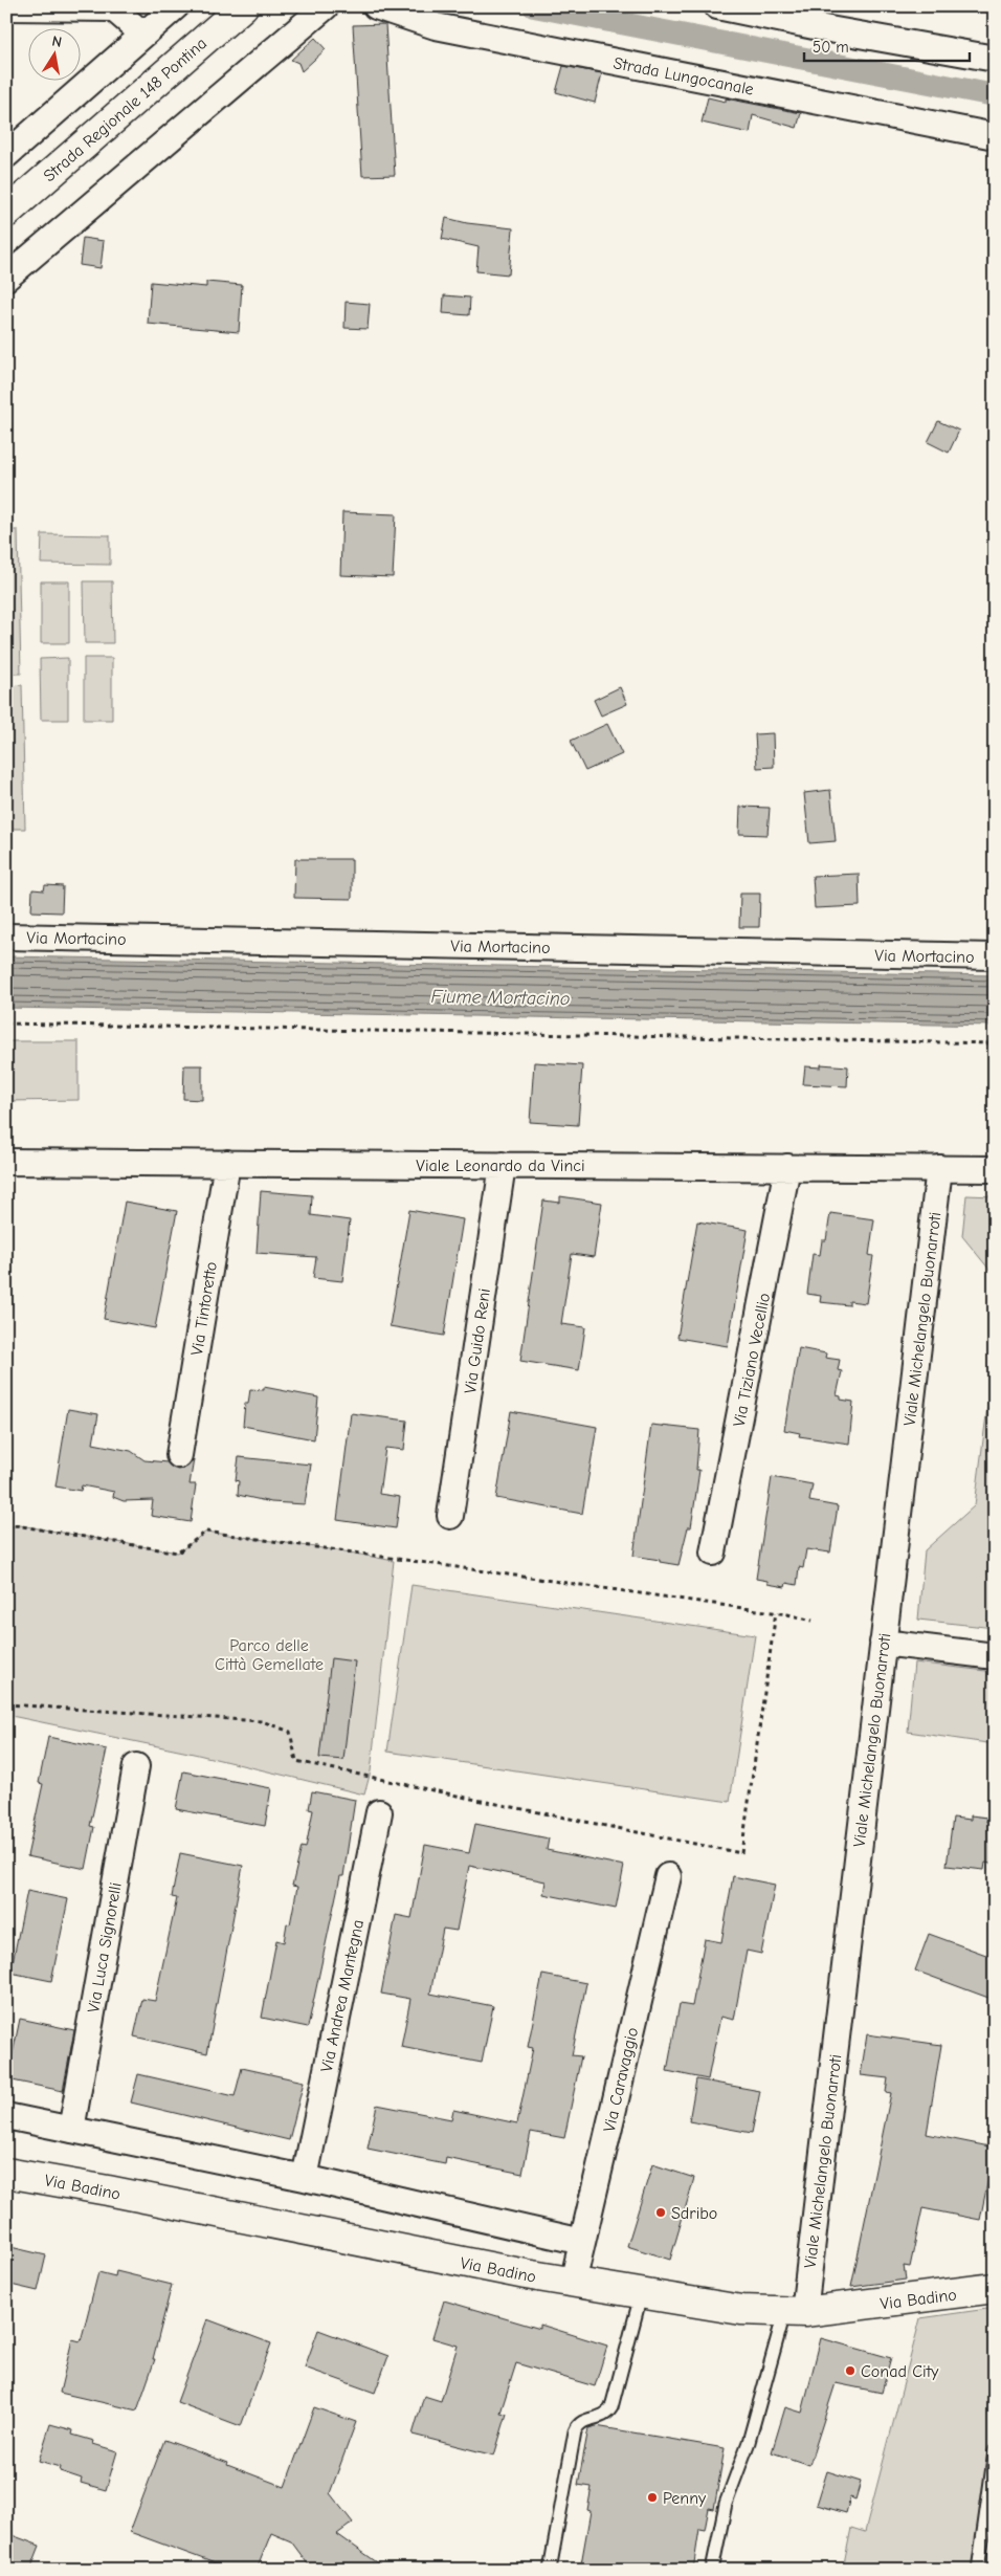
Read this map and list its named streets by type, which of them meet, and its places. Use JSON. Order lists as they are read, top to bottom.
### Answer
{
  "streets": {
    "street": [
      "Strada Lungocanale",
      "Strada Regionale 148 Pontina",
      "Via Mortacino",
      "Viale Leonardo da Vinci",
      "Via Tintoretto",
      "Viale Michelangelo Buonarroti",
      "Via Guido Reni",
      "Via Tiziano Vecellio",
      "Via Luca Signorelli",
      "Via Andrea Mantegna",
      "Via Caravaggio",
      "Via Badino"
    ]
  },
  "crossings": [
    ["Viale Leonardo da Vinci", "Via Tintoretto"],
    ["Viale Leonardo da Vinci", "Viale Michelangelo Buonarroti"],
    ["Viale Leonardo da Vinci", "Via Guido Reni"],
    ["Viale Leonardo da Vinci", "Via Tiziano Vecellio"],
    ["Viale Michelangelo Buonarroti", "Via Badino"],
    ["Via Caravaggio", "Via Badino"]
  ],
  "water": ["Fiume Mortacino"],
  "parks": ["Parco delle Città Gemellate"],
  "places": ["Sdribo", "Conad City", "Penny"],
  "scale_bar": "50 m",
  "north": "top"
}
